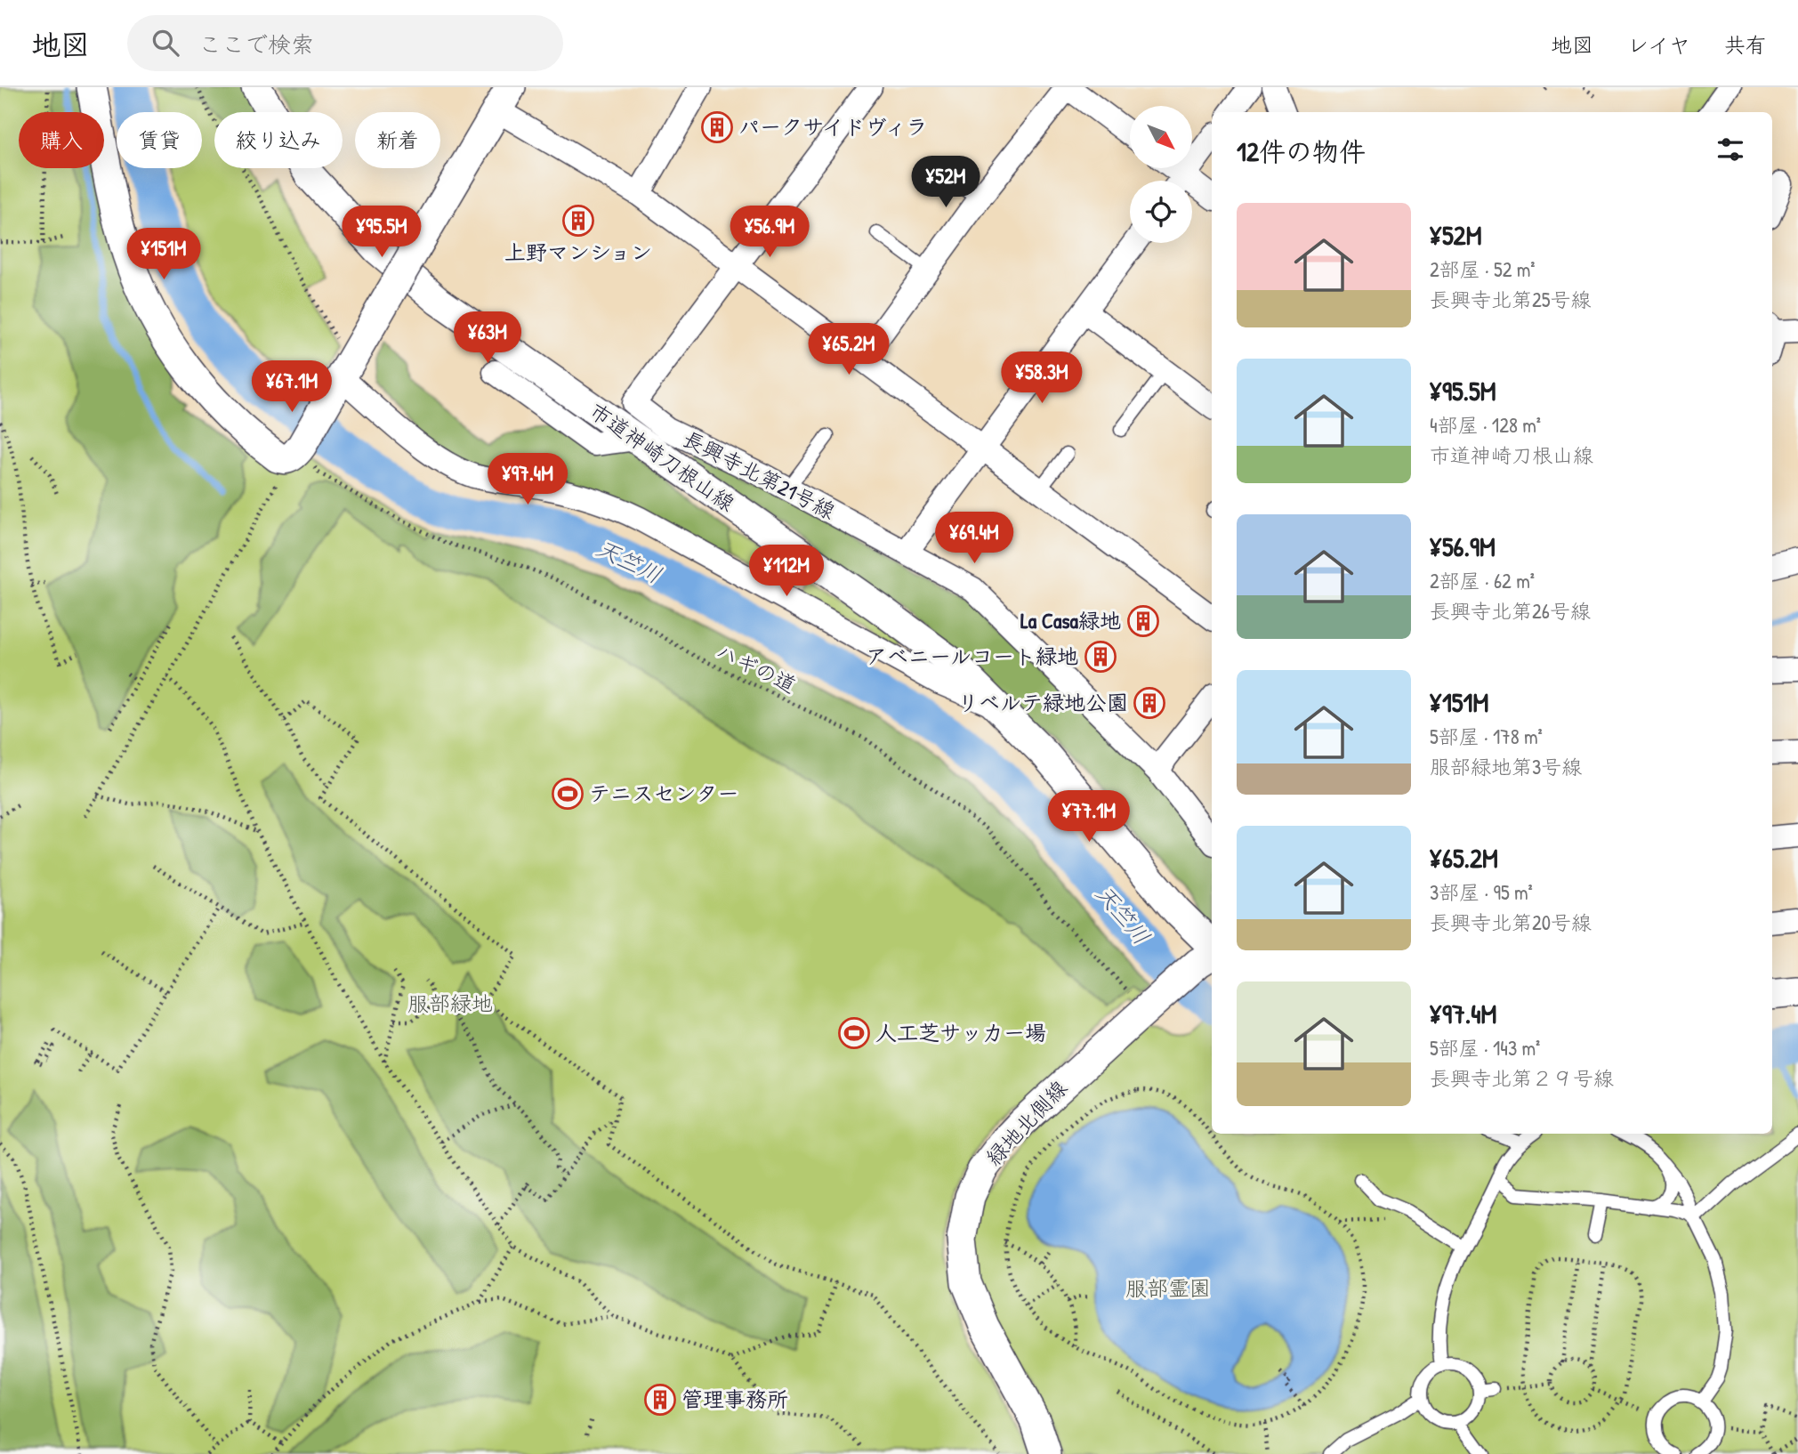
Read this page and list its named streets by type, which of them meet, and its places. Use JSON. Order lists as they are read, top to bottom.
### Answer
{
  "streets": {
    "street": ["市道神崎刀根山線", "長興寺北第21号線", "緑地北側線"],
    "path": ["ハギの道"]
  },
  "crossings": [
    ["市道神崎刀根山線", "緑地北側線"]
  ],
  "water": ["天竺川"],
  "parks": ["服部緑地", "服部霊園"],
  "places": {
    "building": [
      "パークサイドヴィラ",
      "上野マンション",
      "La Casa緑地",
      "アベニールコート緑地",
      "リベルテ緑地公園",
      "管理事務所"
    ],
    "sports": ["テニスセンター", "人工芝サッカー場"]
  },
  "north": "bottom right",
  "page": {
    "header": "地図",
    "search": "ここで検索",
    "nav": ["地図", "レイヤ", "共有"],
    "chip": [
      "購入",
      "賃貸",
      "絞り込み",
      "新着"
    ],
    "heading": "12件の物件",
    "price": [
      "¥52M",
      "¥95.5M",
      "¥56.9M",
      "¥151M",
      "¥63M",
      "¥65.2M",
      "¥58.3M",
      "¥67.1M",
      "¥97.4M",
      "¥69.4M",
      "¥112M",
      "¥77.1M"
    ],
    "list": [
      {
        "name": "¥52M",
        "note": "2部屋 · 52 m² · 長興寺北第25号線"
      },
      {
        "name": "¥95.5M",
        "note": "4部屋 · 128 m² · 市道神崎刀根山線"
      },
      {
        "name": "¥56.9M",
        "note": "2部屋 · 62 m² · 長興寺北第26号線"
      },
      {
        "name": "¥151M",
        "note": "5部屋 · 178 m² · 服部緑地第3号線"
      },
      {
        "name": "¥65.2M",
        "note": "3部屋 · 95 m² · 長興寺北第20号線"
      },
      {
        "name": "¥97.4M",
        "note": "5部屋 · 143 m² · 長興寺北第２９号線"
      }
    ]
  }
}
